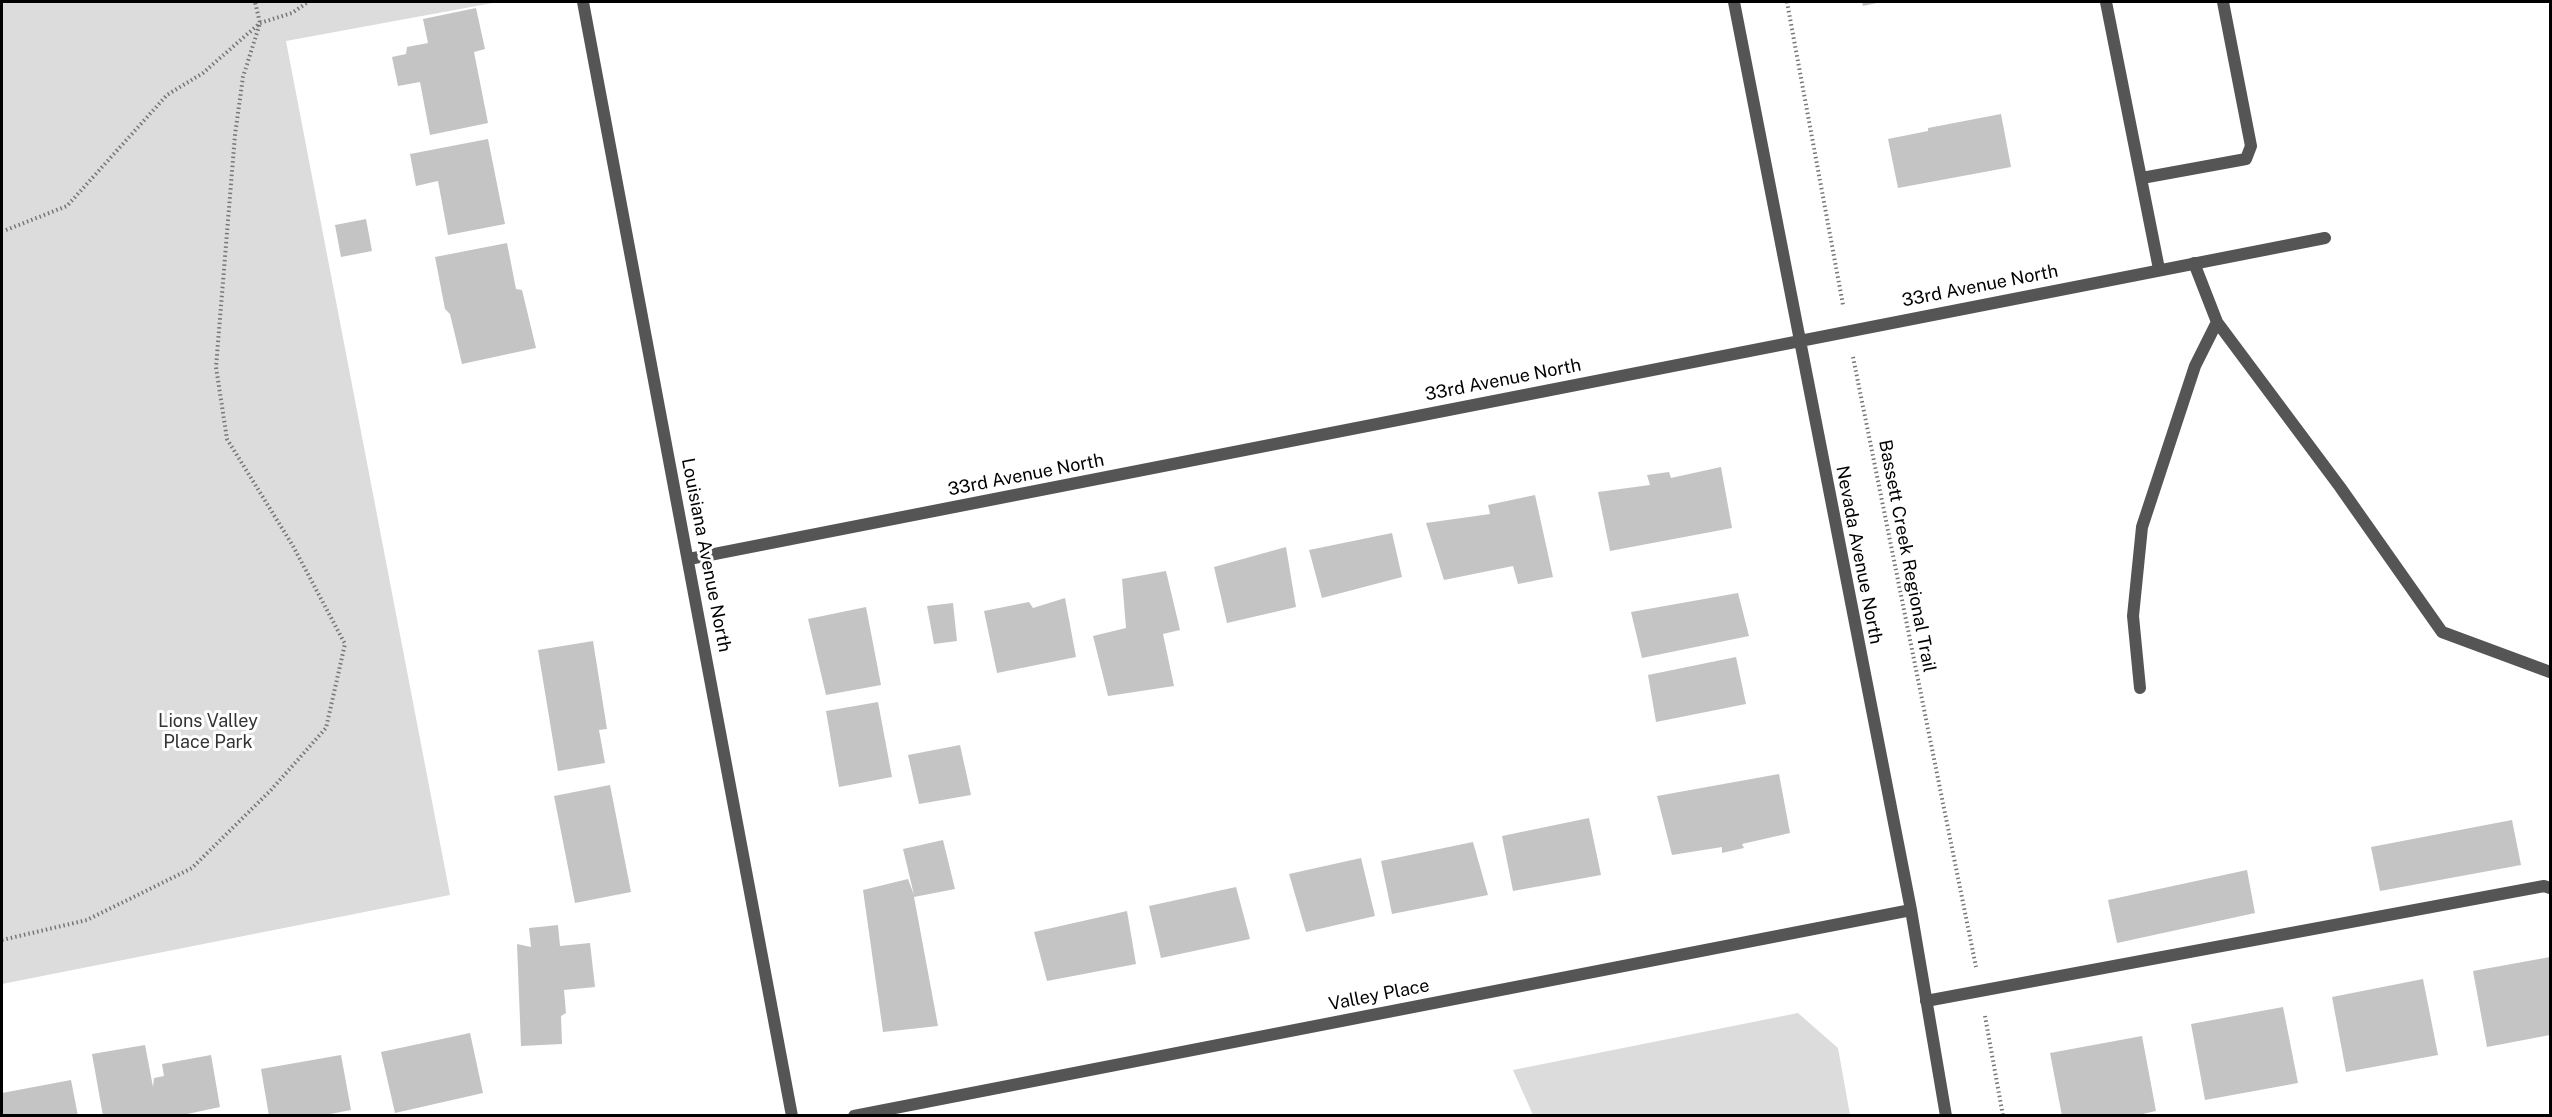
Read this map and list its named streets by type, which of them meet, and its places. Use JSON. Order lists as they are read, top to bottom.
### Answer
{
  "streets": {
    "street": [
      "33rd Avenue North",
      "Louisiana Avenue North",
      "Nevada Avenue North",
      "Valley Place"
    ],
    "path": ["Bassett Creek Regional Trail"]
  },
  "crossings": [
    ["33rd Avenue North", "Louisiana Avenue North"],
    ["33rd Avenue North", "Nevada Avenue North"],
    ["33rd Avenue North", "Bassett Creek Regional Trail"],
    ["Nevada Avenue North", "Valley Place"]
  ],
  "parks": ["Lions Valley Place Park"]
}
